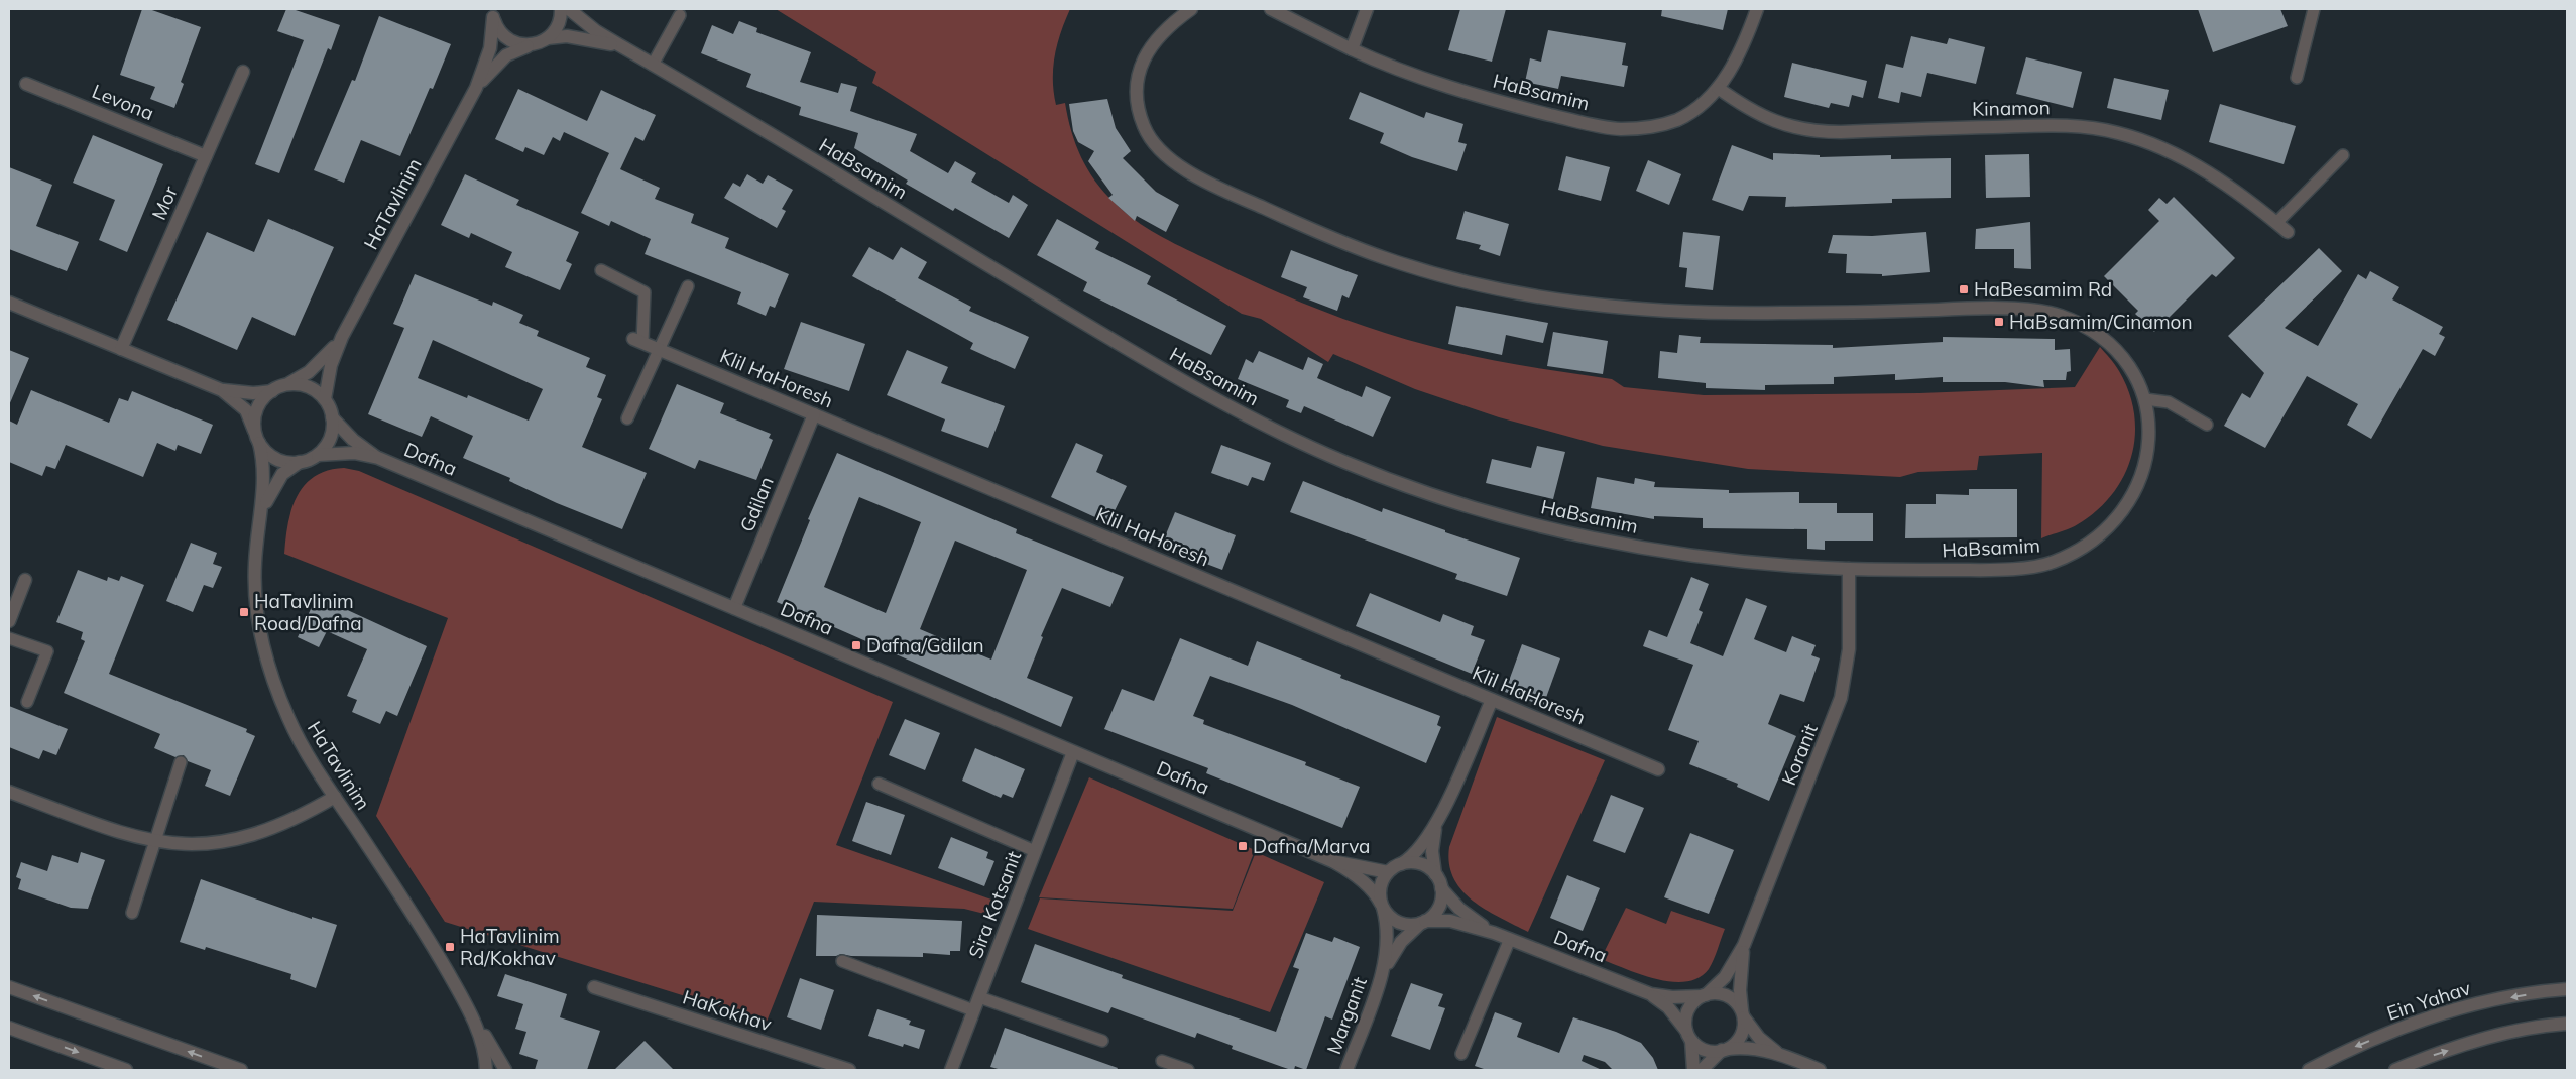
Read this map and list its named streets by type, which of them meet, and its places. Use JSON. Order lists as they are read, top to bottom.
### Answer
{
  "streets": {
    "street": [
      "HaBsamim",
      "Levona",
      "Kinamon",
      "Mor",
      "HaTavlinim",
      "Klil HaHoresh",
      "Dafna",
      "Gdilan",
      "Koranit",
      "Sira Kotsanit",
      "Ein Yahav",
      "HaKokhav",
      "Marganit"
    ]
  },
  "crossings": [
    ["HaBsamim", "Kinamon"],
    ["HaBsamim", "HaTavlinim"],
    ["HaBsamim", "Koranit"],
    ["Levona", "Mor"],
    ["HaTavlinim", "Dafna"],
    ["Klil HaHoresh", "Gdilan"],
    ["Dafna", "Gdilan"],
    ["Dafna", "Koranit"],
    ["Dafna", "Sira Kotsanit"],
    ["Dafna", "Marganit"]
  ],
  "places": {
    "transit": [
      "HaBesamim Rd",
      "HaBsamim/Cinamon",
      "HaTavlinim Road/Dafna",
      "Dafna/Gdilan",
      "Dafna/Marva",
      "HaTavlinim Rd/Kokhav"
    ]
  }
}
